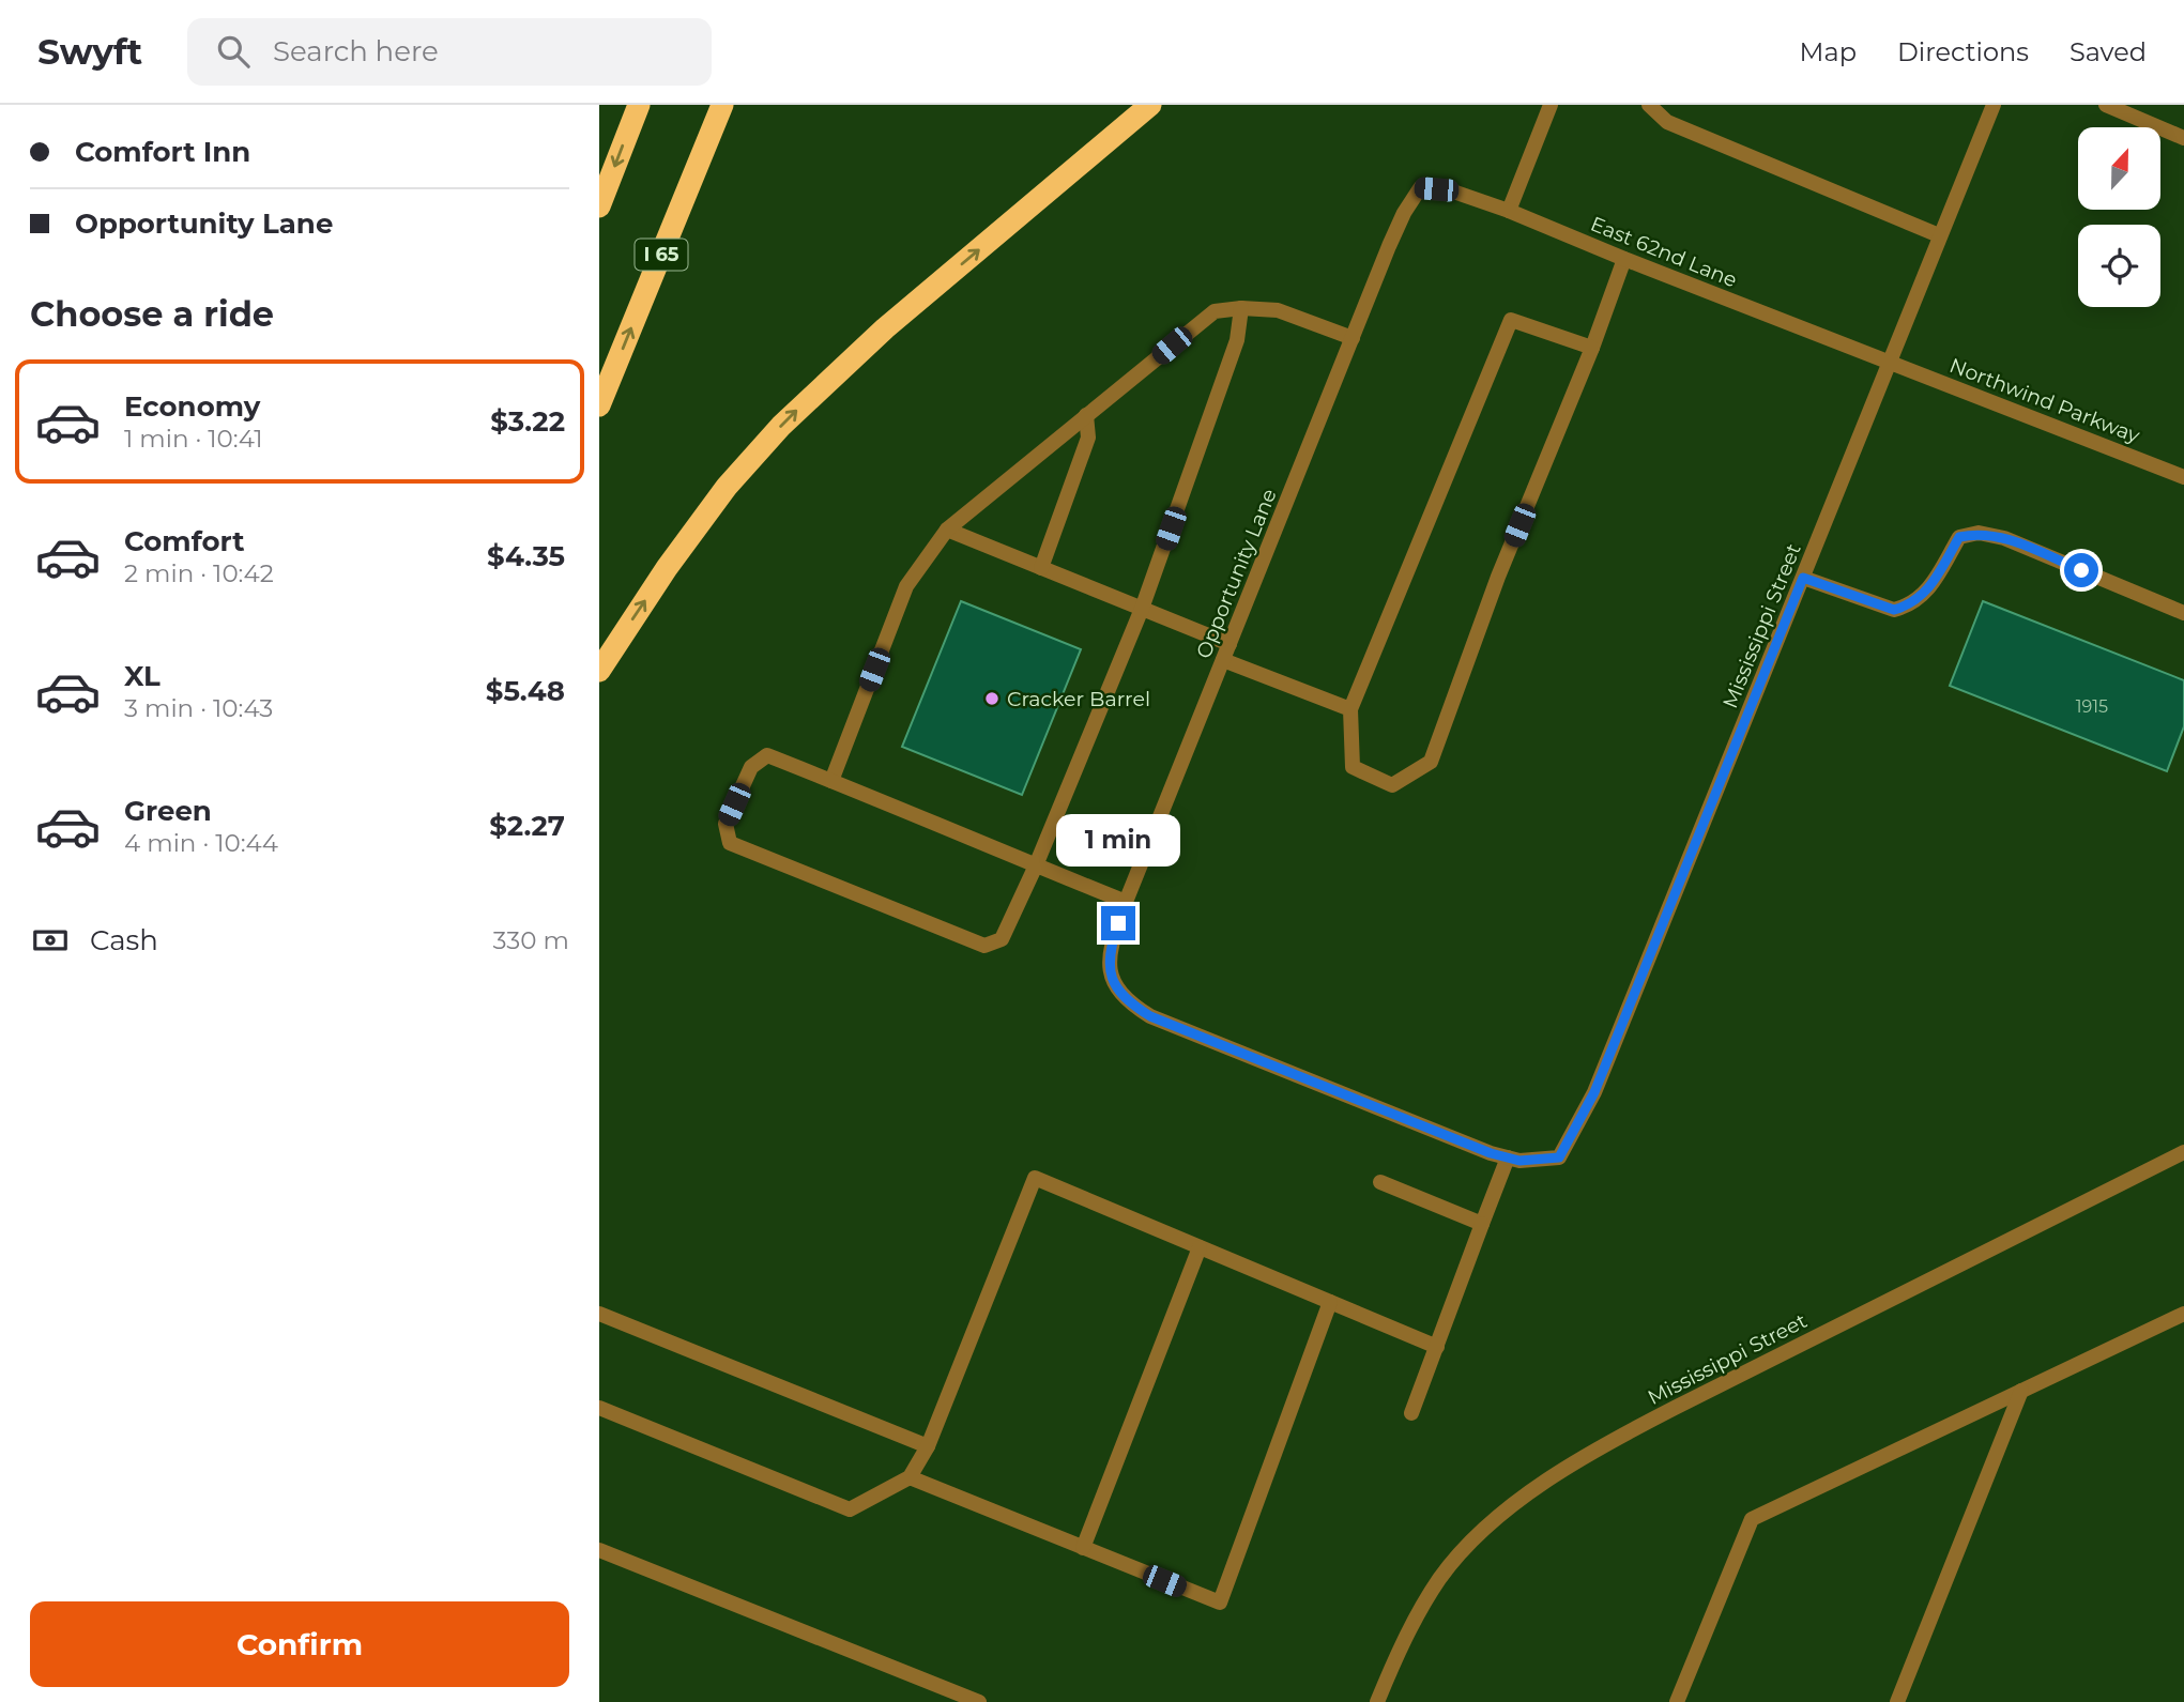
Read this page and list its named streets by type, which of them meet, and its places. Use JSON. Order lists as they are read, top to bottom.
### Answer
{
  "streets": {
    "highway": ["I 65"],
    "street": [
      "East 62nd Lane",
      "Northwind Parkway",
      "Opportunity Lane",
      "Mississippi Street"
    ]
  },
  "crossings": [
    ["East 62nd Lane", "Northwind Parkway"],
    ["East 62nd Lane", "Opportunity Lane"],
    ["East 62nd Lane", "Mississippi Street"],
    ["Northwind Parkway", "Mississippi Street"],
    ["Opportunity Lane", "Mississippi Street"]
  ],
  "places": ["Cracker Barrel"],
  "house_numbers": ["1915"],
  "north": "top",
  "page": {
    "header": "Swyft",
    "search": "Search here",
    "nav": ["Map", "Directions", "Saved"],
    "banner": ["Comfort Inn", "Opportunity Lane"],
    "heading": "Choose a ride",
    "list": [
      {
        "name": "Economy",
        "note": "1 min · 10:41",
        "value": "$3.22"
      },
      {
        "name": "Comfort",
        "note": "2 min · 10:42",
        "value": "$4.35"
      },
      {
        "name": "XL",
        "note": "3 min · 10:43",
        "value": "$5.48"
      },
      {
        "name": "Green",
        "note": "4 min · 10:44",
        "value": "$2.27"
      }
    ],
    "bubble": "1 min",
    "pay": ["Cash", "330 m"],
    "buttons": "Confirm"
  }
}
